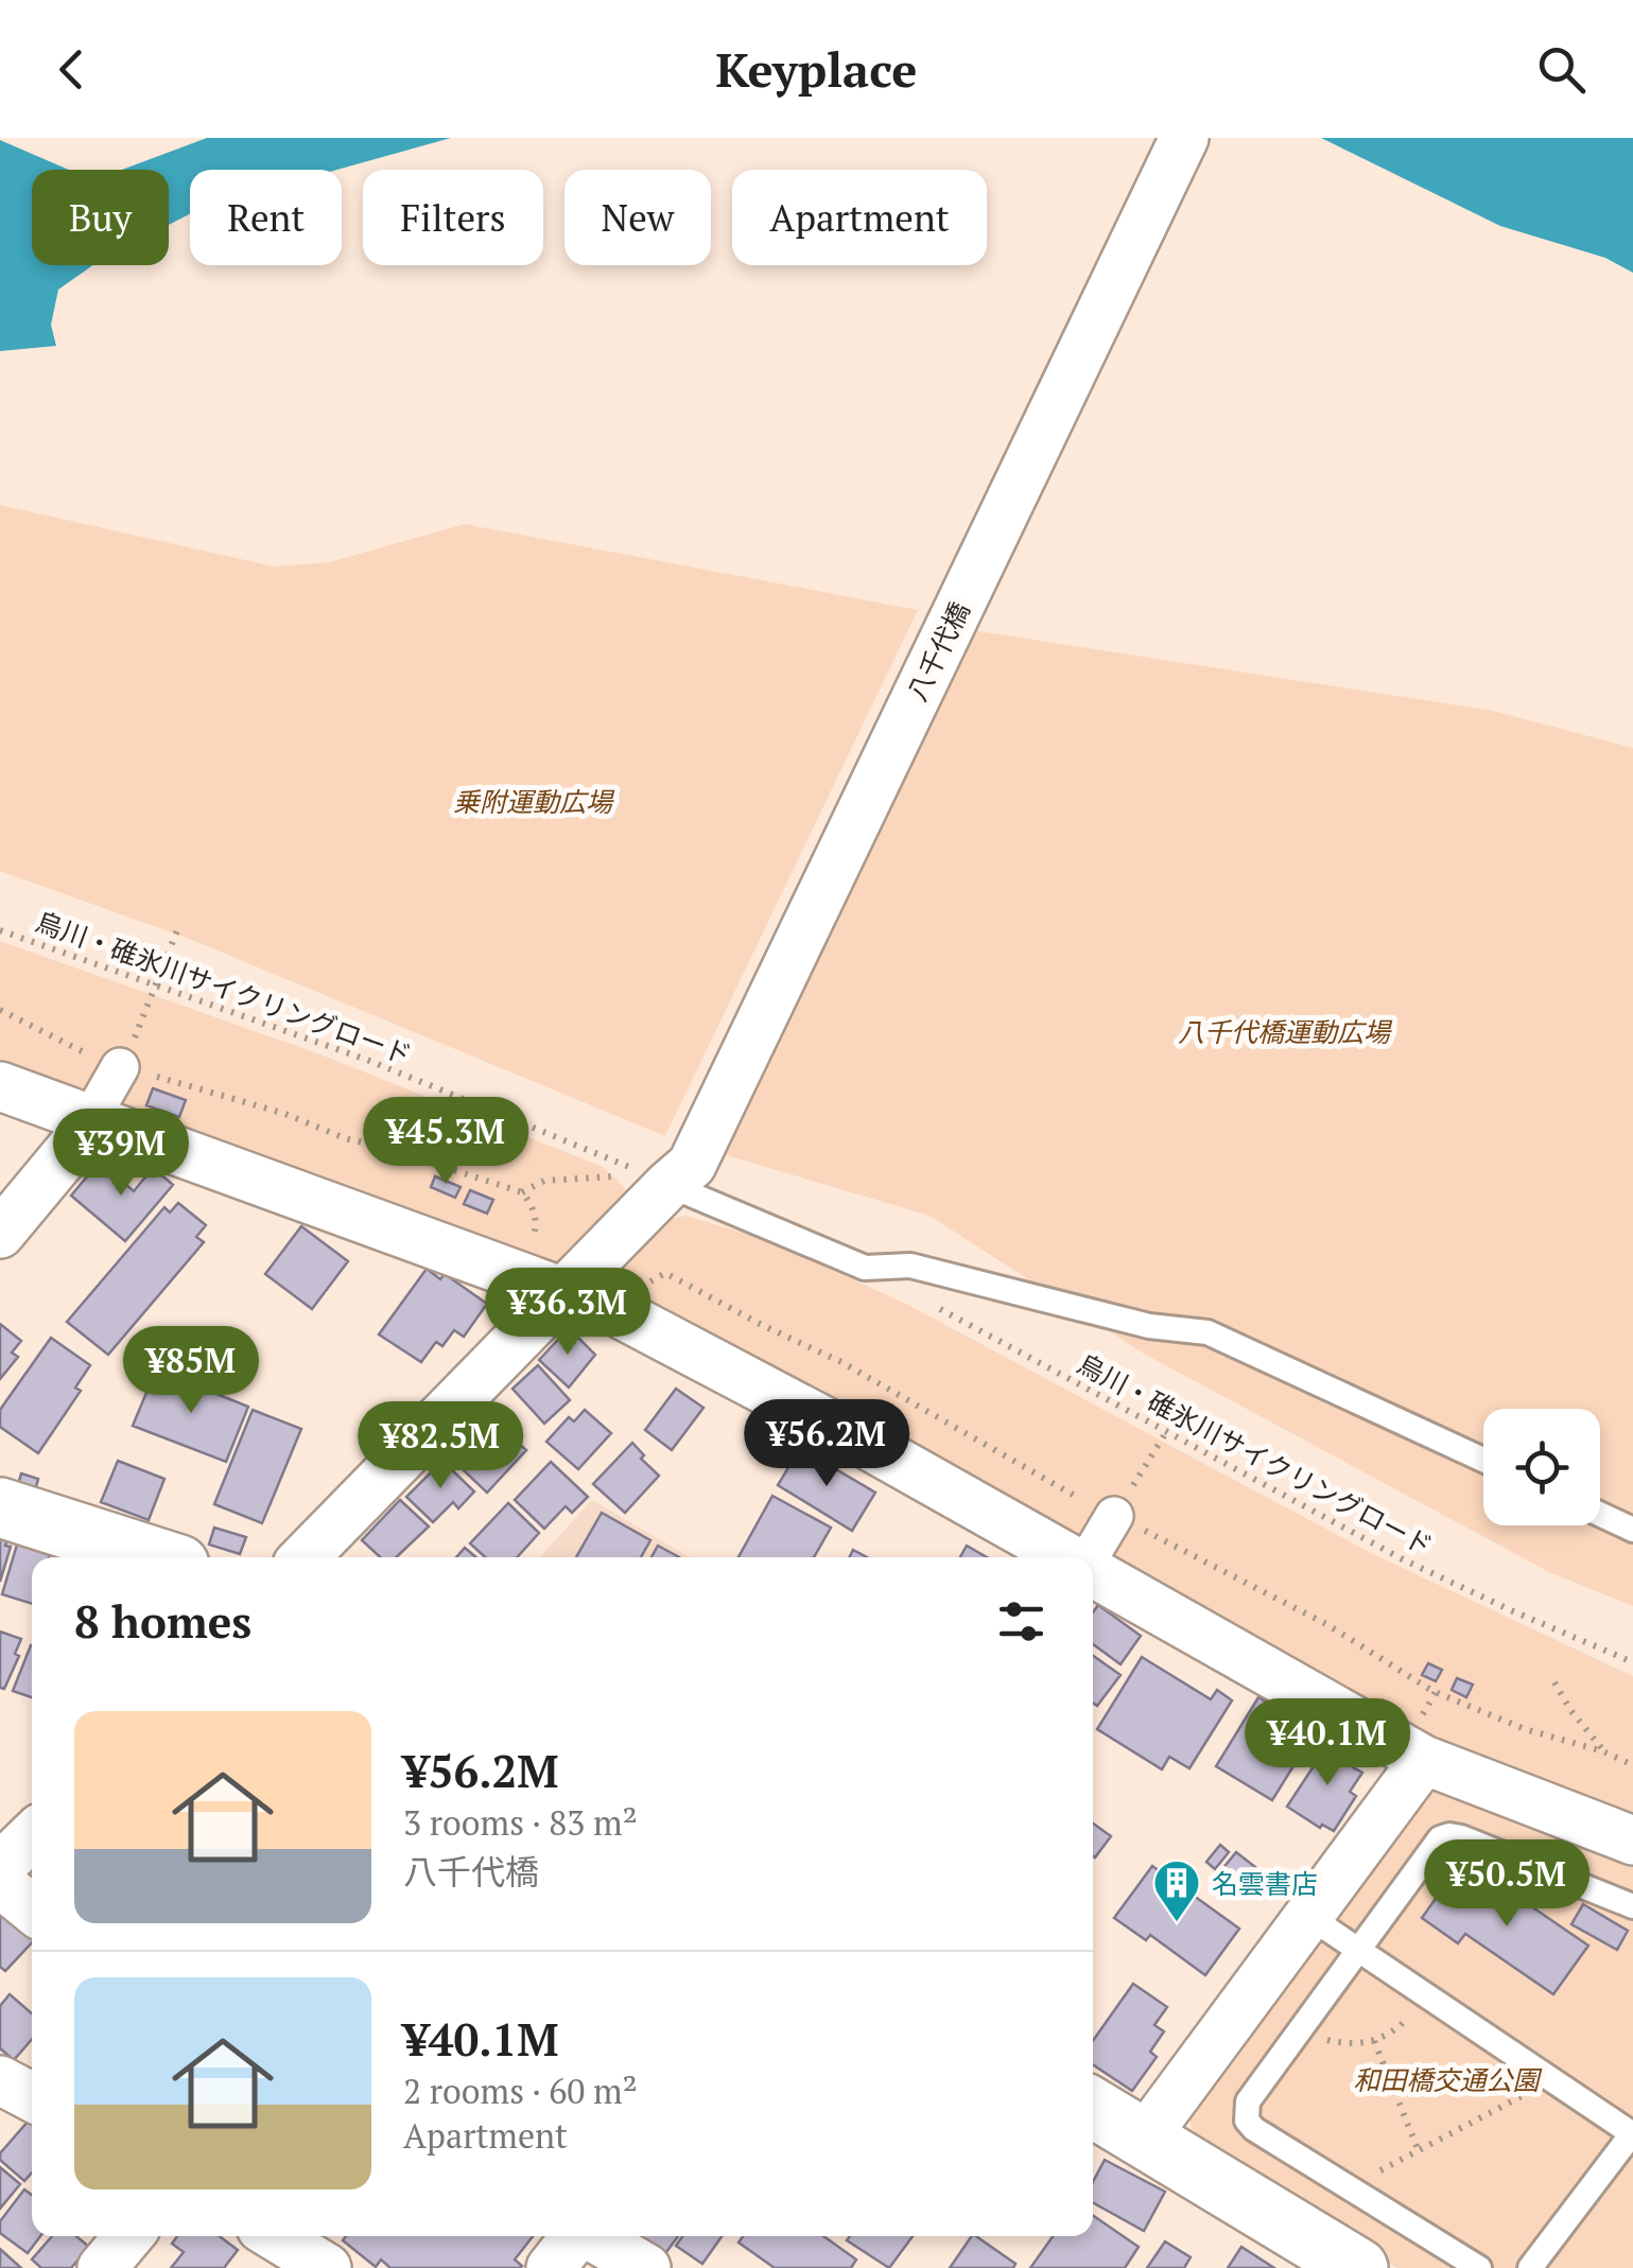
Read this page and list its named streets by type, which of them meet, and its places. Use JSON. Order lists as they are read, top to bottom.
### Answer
{
  "streets": {
    "street": ["八千代橋"],
    "path": ["烏川・碓氷川サイクリングロード"]
  },
  "crossings": [
    ["八千代橋", "烏川・碓氷川サイクリングロード"]
  ],
  "parks": ["乗附運動広場", "八千代橋運動広場", "和田橋交通公園"],
  "places": {
    "building": ["名雲書店"]
  },
  "page": {
    "header": "Keyplace",
    "chip": [
      "Buy",
      "Rent",
      "Filters",
      "New",
      "Apartment"
    ],
    "price": [
      "¥45.3M",
      "¥39M",
      "¥36.3M",
      "¥85M",
      "¥56.2M",
      "¥82.5M",
      "¥40.1M",
      "¥50.5M"
    ],
    "heading": "8 homes",
    "list": [
      {
        "name": "¥56.2M",
        "note": "3 rooms · 83 m² · 八千代橋"
      },
      {
        "name": "¥40.1M",
        "note": "2 rooms · 60 m² · Apartment"
      }
    ]
  }
}
